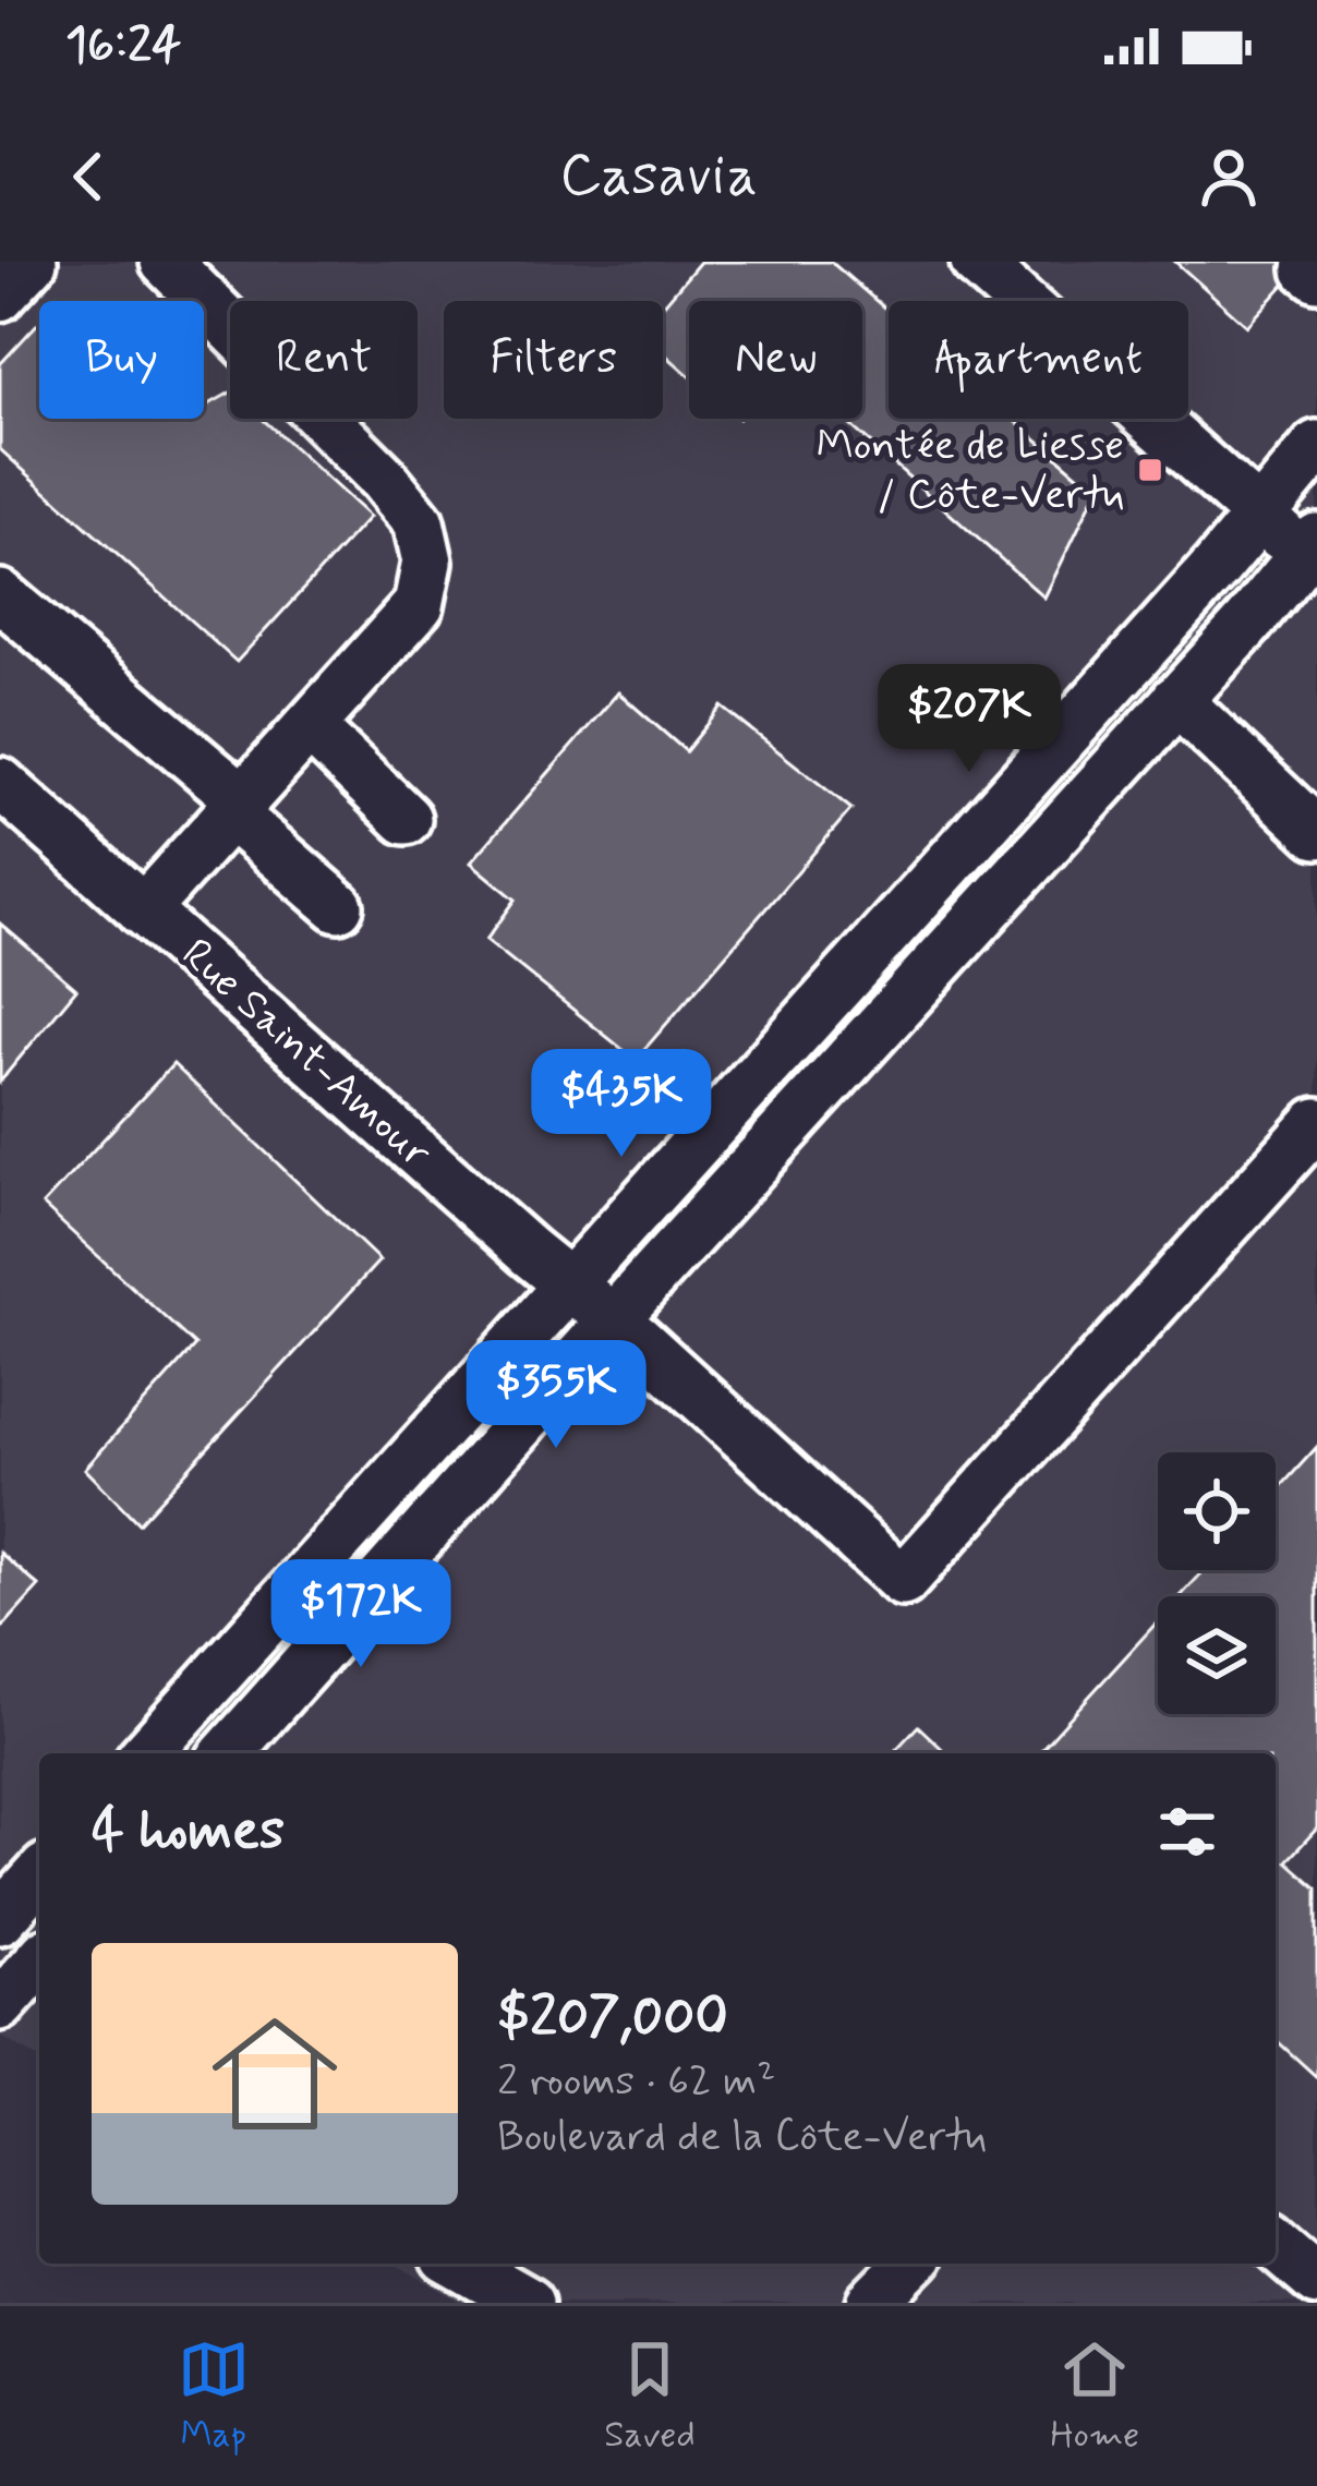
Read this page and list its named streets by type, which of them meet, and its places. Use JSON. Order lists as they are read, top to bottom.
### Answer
{
  "streets": {
    "street": ["Rue Saint-Amour"]
  },
  "places": {
    "transit": ["Montée de Liesse / Côte-Vertu"]
  },
  "page": {
    "status": "16:24",
    "header": "Casavia",
    "chip": [
      "Buy",
      "Rent",
      "Filters",
      "New",
      "Apartment"
    ],
    "price": [
      "$207K",
      "$435K",
      "$355K",
      "$172K"
    ],
    "heading": "4 homes",
    "list": [
      {
        "name": "$207,000",
        "note": "2 rooms · 62 m² · Boulevard de la Côte-Vertu"
      }
    ],
    "tabs": ["Map", "Saved", "Home"]
  }
}
